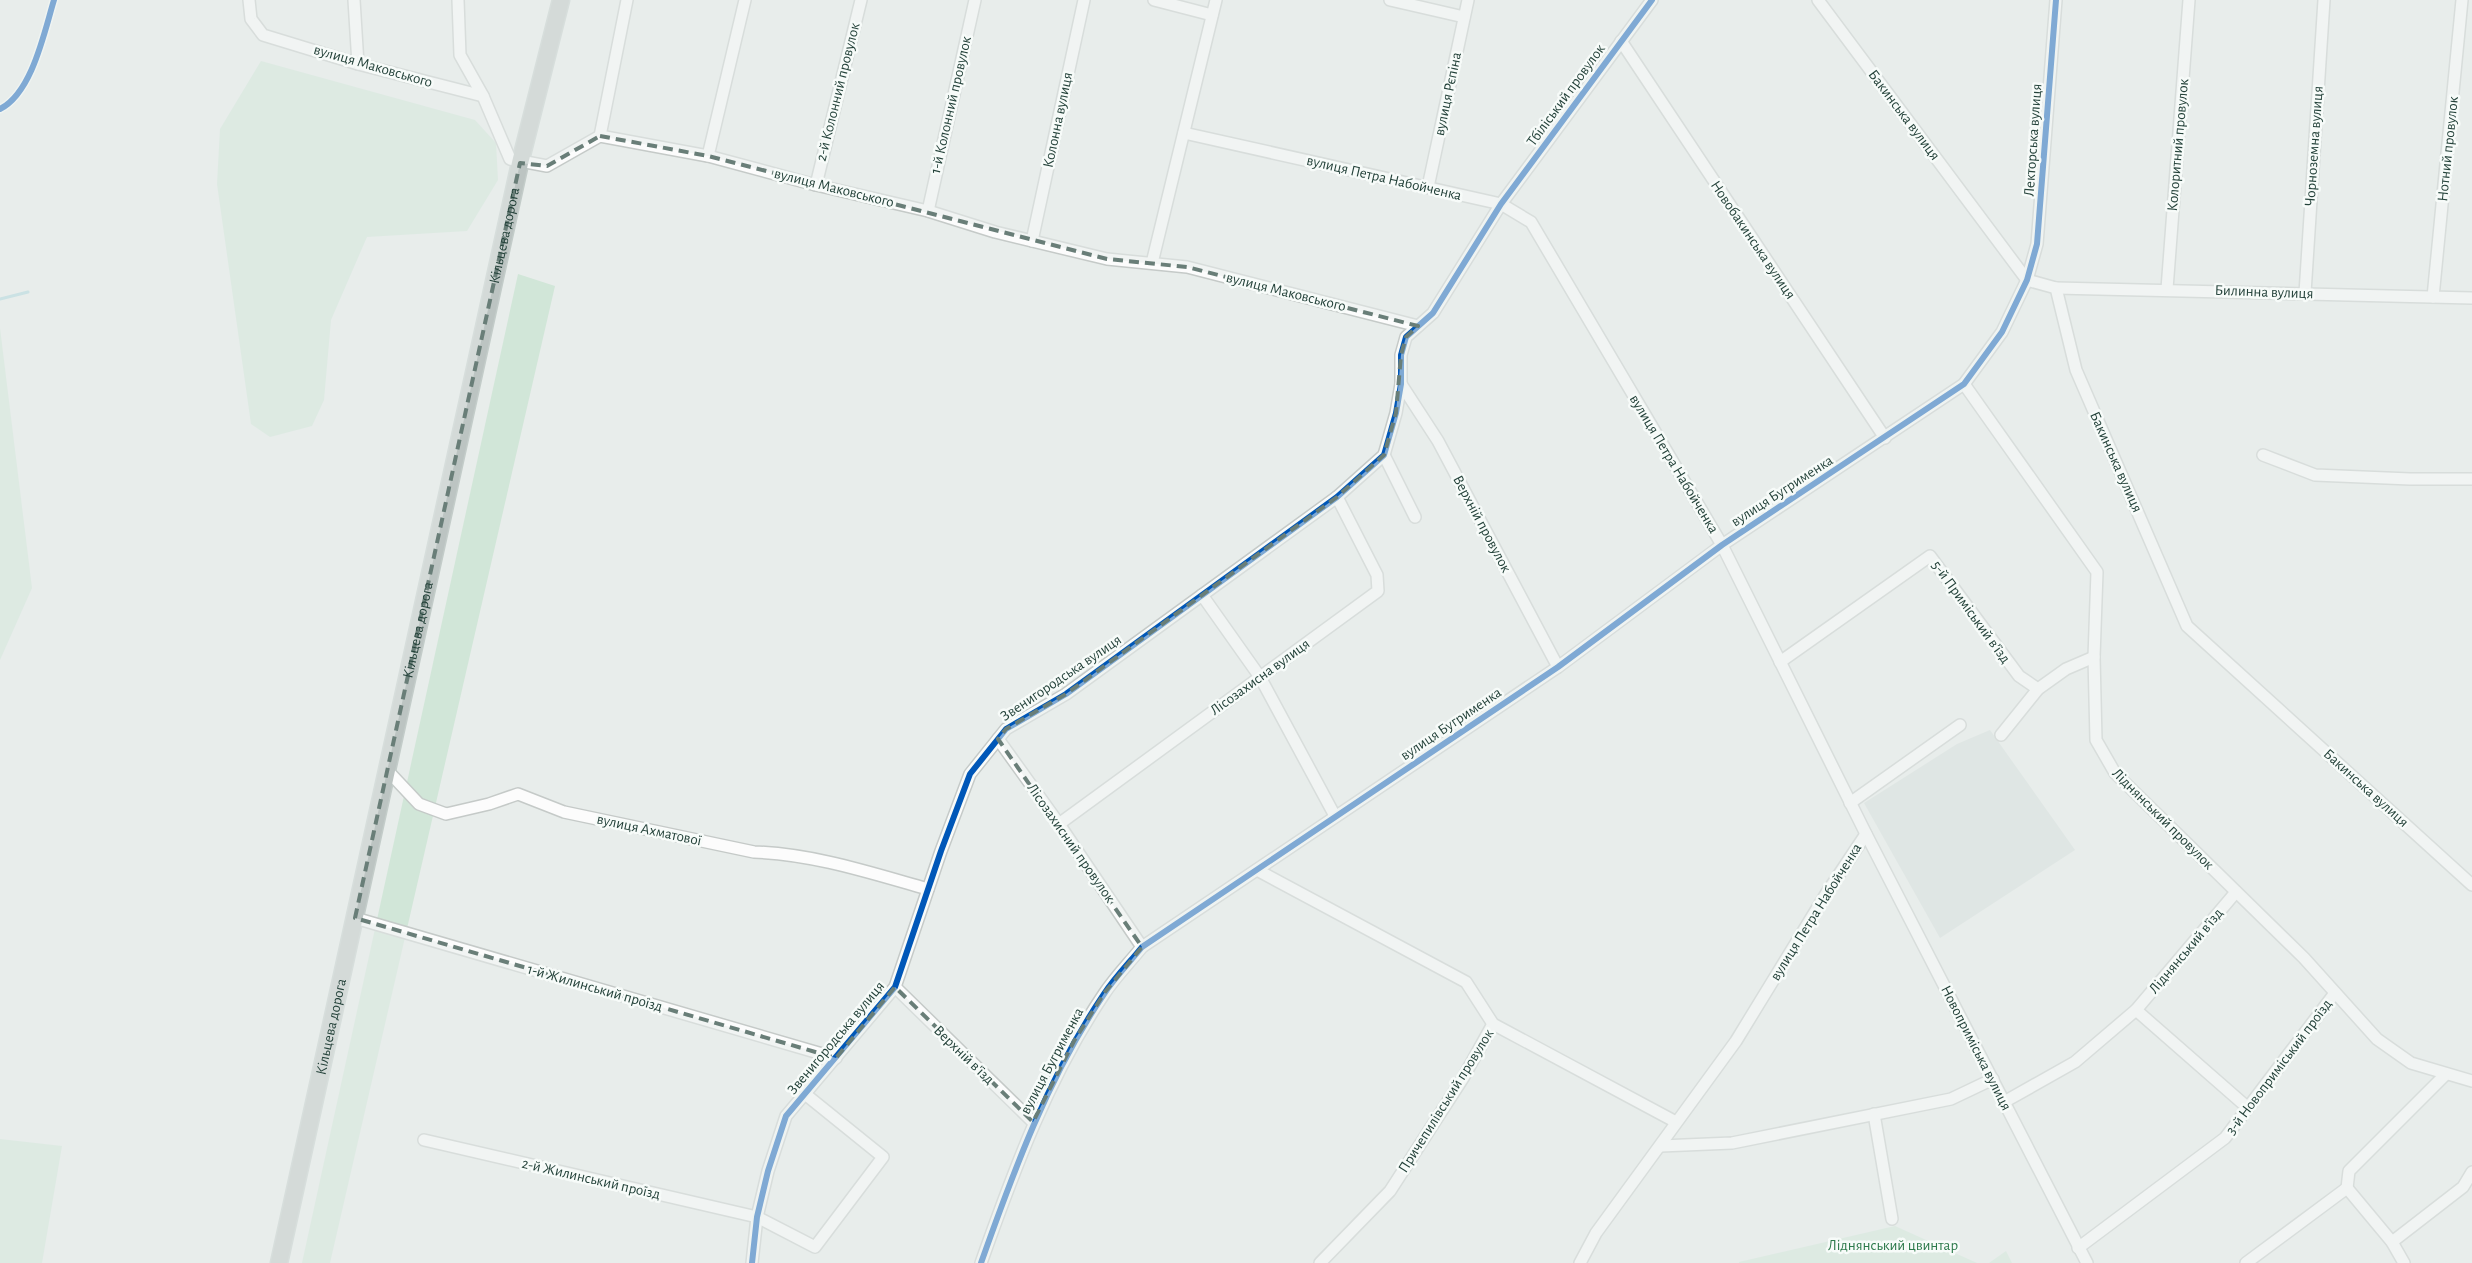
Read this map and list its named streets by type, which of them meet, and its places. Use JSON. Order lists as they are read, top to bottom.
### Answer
{
  "streets": {
    "highway": ["Кільцева дорога"],
    "street": [
      "вулиця Маковського",
      "2-й Колонний провулок",
      "вулиця Рєпіна",
      "Тбіліський провулок",
      "1-й Колонний провулок",
      "Бакинська вулиця",
      "Колонна вулиця",
      "Лекторська вулиця",
      "Колоритний провулок",
      "Чорноземна вулиця",
      "Нотний провулок",
      "вулиця Петра Набойченка",
      "Новобакинська вулиця",
      "Билинна вулиця",
      "вулиця Бугрименка",
      "Верхній провулок",
      "5-й Приміський в’їзд",
      "Лісозахисна вулиця",
      "Звенигородська вулиця",
      "Ліднянський провулок",
      "вулиця Ахматової",
      "Лісозахисний провулок",
      "Ліднянський в’їзд",
      "1-й Жилинський проїзд",
      "Новоприміська вулиця",
      "Верхній в'їзд",
      "3-й Новоприміський проїзд",
      "Причепилівський провулок",
      "2-й Жилинський проїзд"
    ]
  },
  "crossings": [
    ["вулиця Маковського", "2-й Колонний провулок"],
    ["вулиця Маковського", "1-й Колонний провулок"],
    ["вулиця Маковського", "Колонна вулиця"],
    ["вулиця Рєпіна", "вулиця Петра Набойченка"],
    ["Тбіліський провулок", "вулиця Петра Набойченка"],
    ["Тбіліський провулок", "Новобакинська вулиця"],
    ["Бакинська вулиця", "Лекторська вулиця"],
    ["Бакинська вулиця", "Билинна вулиця"],
    ["Бакинська вулиця", "вулиця Бугрименка"],
    ["Лекторська вулиця", "вулиця Бугрименка"],
    ["Колоритний провулок", "Билинна вулиця"],
    ["Чорноземна вулиця", "Билинна вулиця"],
    ["Нотний провулок", "Билинна вулиця"],
    ["вулиця Петра Набойченка", "вулиця Бугрименка"],
    ["вулиця Петра Набойченка", "5-й Приміський в’їзд"],
    ["вулиця Петра Набойченка", "Новоприміська вулиця"],
    ["вулиця Петра Набойченка", "Причепилівський провулок"],
    ["Кільцева дорога", "вулиця Ахматової"],
    ["Кільцева дорога", "1-й Жилинський проїзд"],
    ["Новобакинська вулиця", "вулиця Бугрименка"],
    ["вулиця Бугрименка", "Верхній провулок"],
    ["вулиця Бугрименка", "Ліднянський провулок"],
    ["вулиця Бугрименка", "Лісозахисний провулок"],
    ["вулиця Бугрименка", "Верхній в'їзд"],
    ["Лісозахисна вулиця", "Звенигородська вулиця"],
    ["Лісозахисна вулиця", "Лісозахисний провулок"],
    ["Звенигородська вулиця", "вулиця Ахматової"],
    ["Звенигородська вулиця", "Лісозахисний провулок"],
    ["Звенигородська вулиця", "1-й Жилинський проїзд"],
    ["Звенигородська вулиця", "Верхній в'їзд"],
    ["Звенигородська вулиця", "2-й Жилинський проїзд"],
    ["Ліднянський провулок", "Ліднянський в’їзд"],
    ["Ліднянський провулок", "3-й Новоприміський проїзд"],
    ["Ліднянський в’їзд", "Новоприміська вулиця"],
    ["Новоприміська вулиця", "3-й Новоприміський проїзд"]
  ],
  "parks": ["Ліднянський цвинтар"]
}
